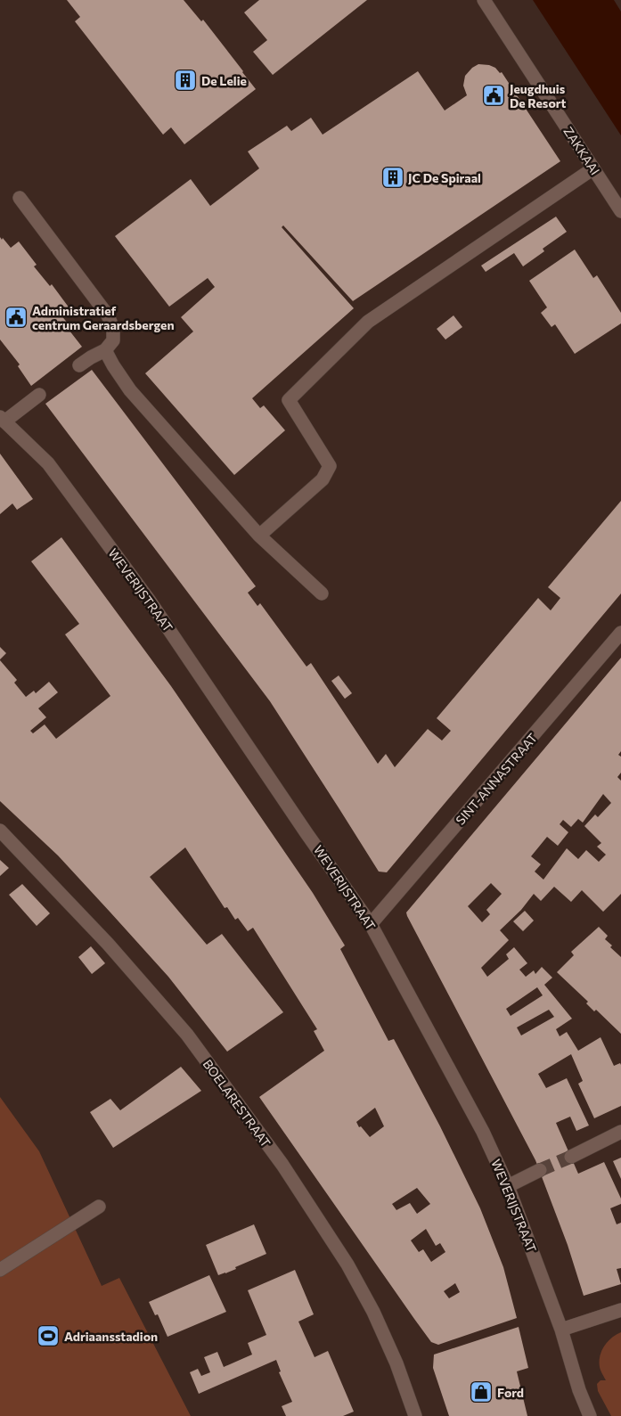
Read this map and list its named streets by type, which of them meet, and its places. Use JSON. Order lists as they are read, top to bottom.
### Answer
{
  "streets": {
    "street": [
      "ZAKKAAI",
      "WEVERIJSTRAAT",
      "SINT-ANNASTRAAT",
      "BOELARESTRAAT"
    ]
  },
  "crossings": [
    ["WEVERIJSTRAAT", "SINT-ANNASTRAAT"]
  ],
  "places": {
    "building": ["De Lelie", "JC De Spiraal"],
    "public building": ["Jeugdhuis De Resort", "Administratief centrum Geraardsbergen"],
    "sports": ["Adriaansstadion"],
    "shop": ["Ford"]
  }
}
